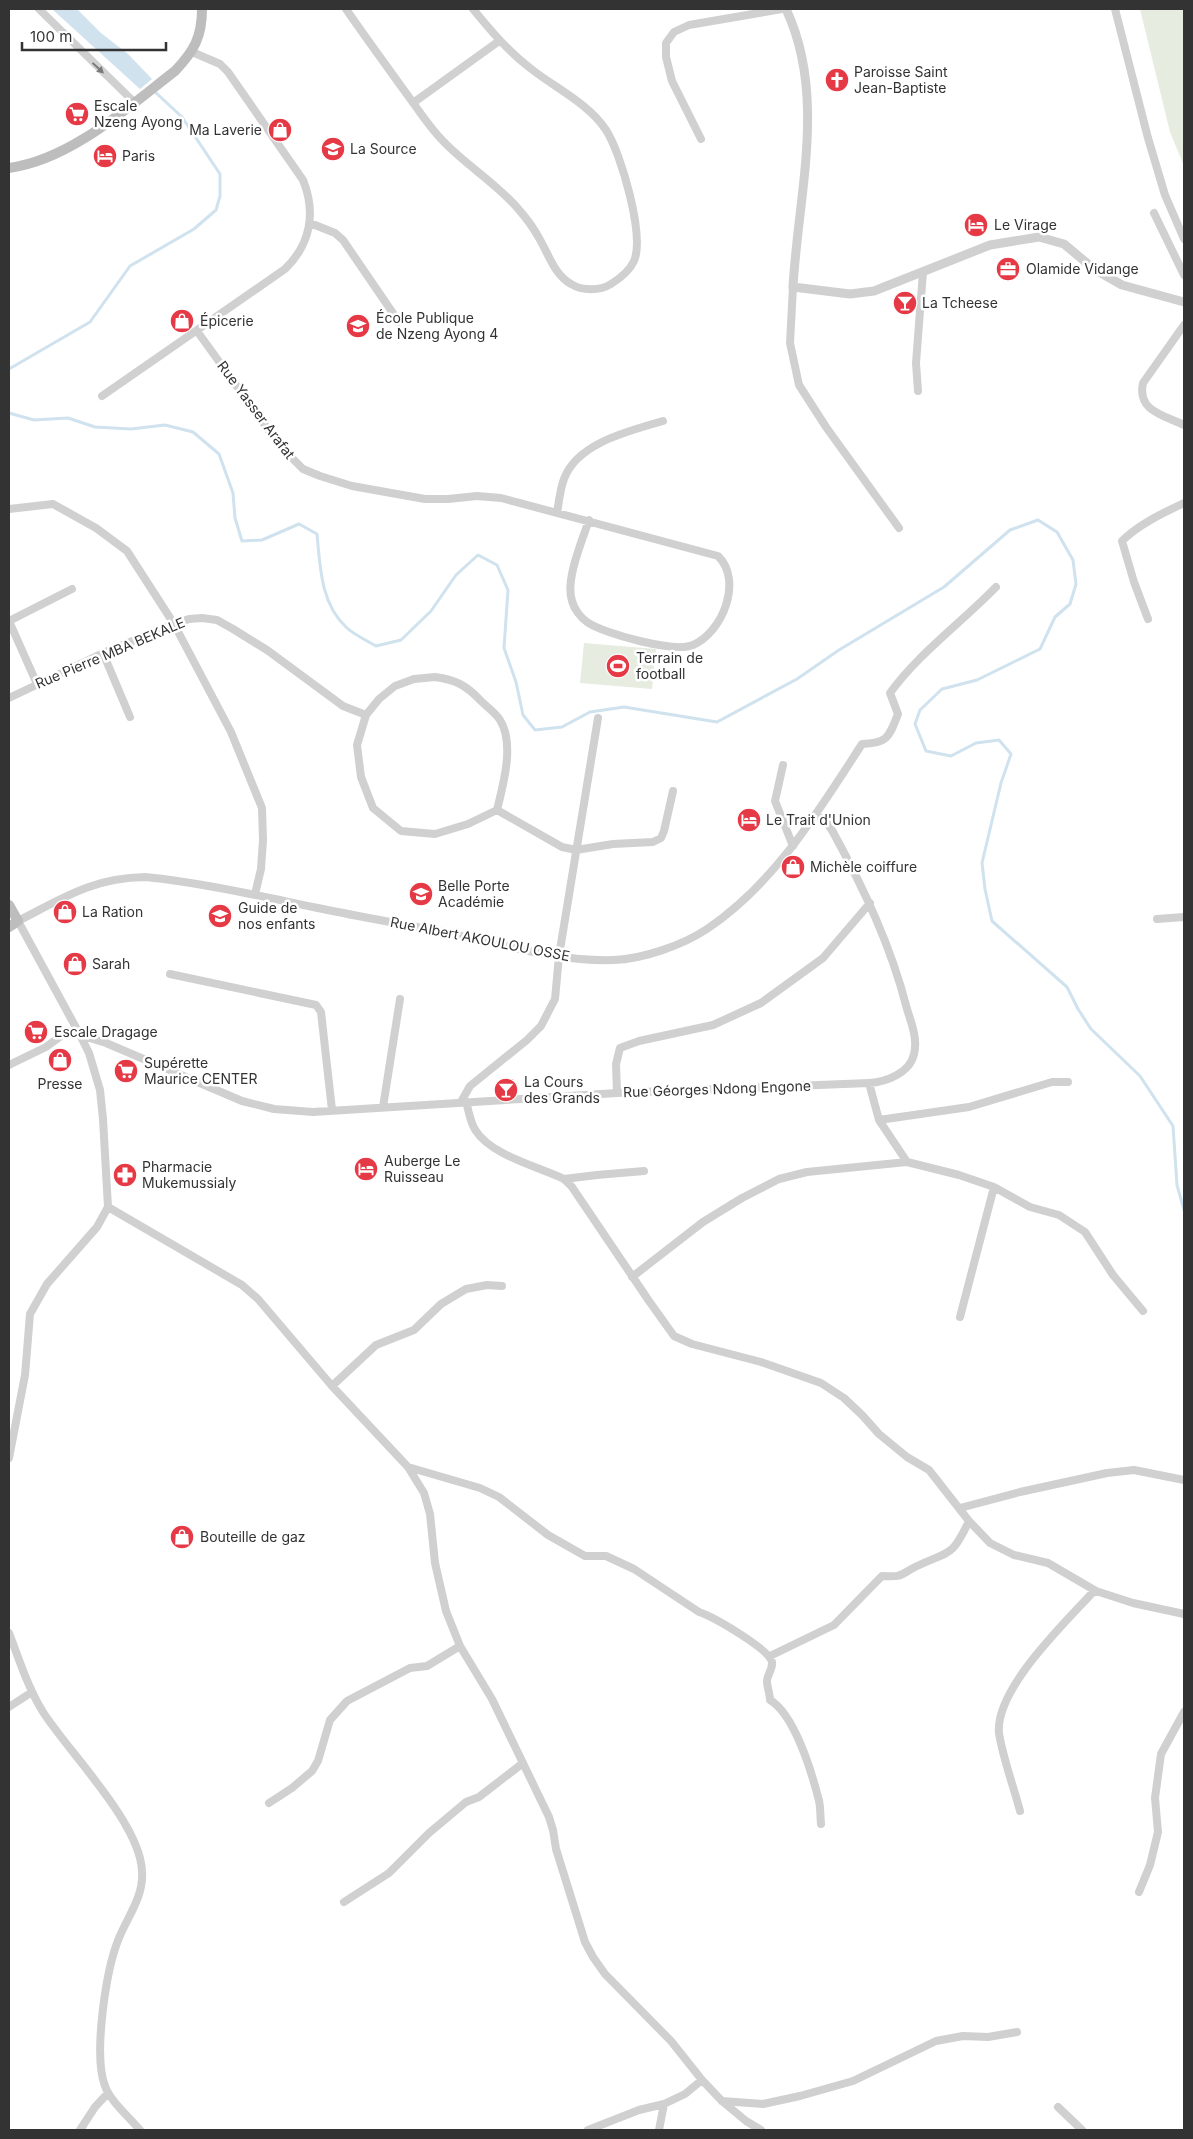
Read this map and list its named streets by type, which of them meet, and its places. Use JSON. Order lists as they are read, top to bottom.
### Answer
{
  "streets": {
    "street": [
      "Rue Yasser Arafat",
      "Rue Pierre MBA BEKALE",
      "Rue Albert AKOULOU OSSE",
      "Rue Géorges Ndong Engone"
    ]
  },
  "crossings": [
    ["Rue Albert AKOULOU OSSE", "Rue Géorges Ndong Engone"]
  ],
  "places": {
    "church": ["Paroisse Saint Jean-Baptiste"],
    "supermarket": ["Escale Nzeng Ayong", "Escale Dragage", "Supérette Maurice CENTER"],
    "shop": [
      "Ma Laverie",
      "Épicerie",
      "Michèle coiffure",
      "La Ration",
      "Sarah",
      "Presse",
      "Bouteille de gaz"
    ],
    "school or university": [
      "La Source",
      "École Publique de Nzeng Ayong 4",
      "Belle Porte Académie",
      "Guide de nos enfants"
    ],
    "hotel": [
      "Paris",
      "Le Virage",
      "Le Trait d'Union",
      "Auberge Le Ruisseau"
    ],
    "office": ["Olamide Vidange"],
    "bar": ["La Tcheese", "La Cours des Grands"],
    "sports": ["Terrain de football"],
    "pharmacy": ["Pharmacie Mukemussialy"]
  },
  "scale_bar": "100 m"
}
